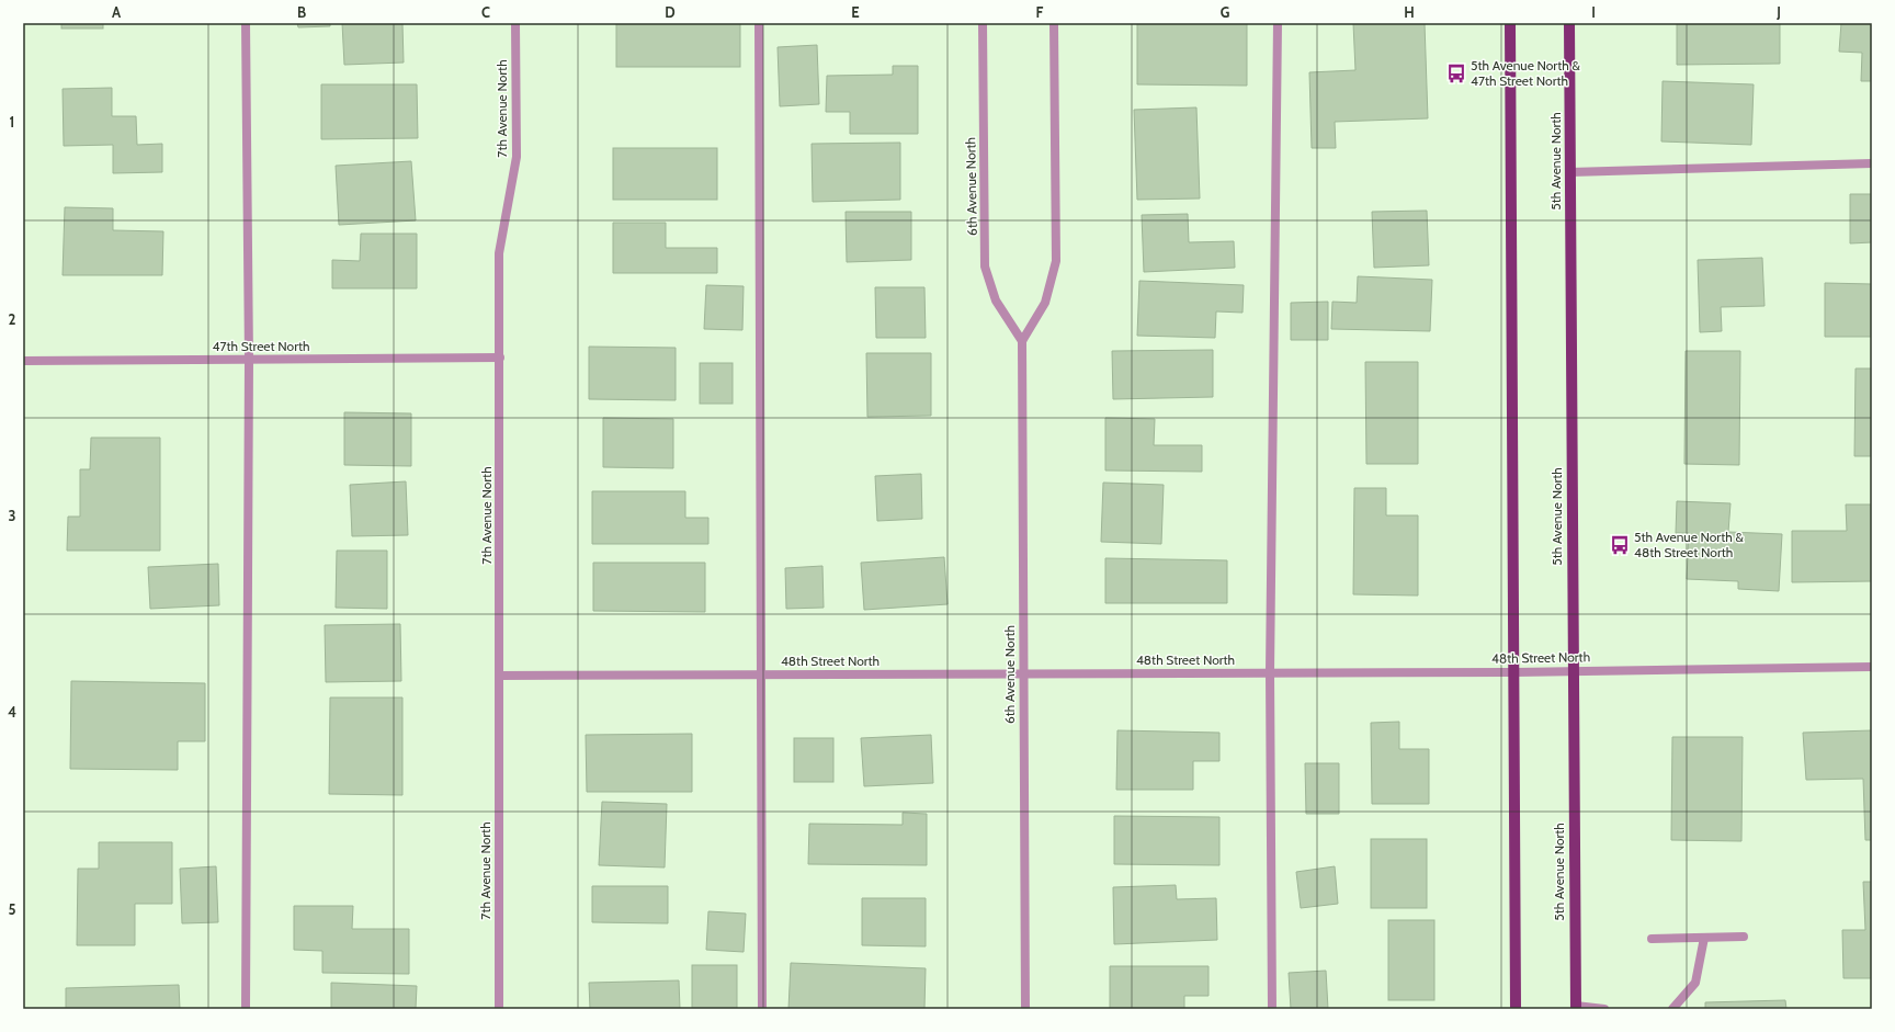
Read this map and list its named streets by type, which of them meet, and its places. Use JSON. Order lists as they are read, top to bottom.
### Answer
{
  "streets": {
    "main road": ["5th Avenue North"],
    "street": [
      "7th Avenue North",
      "6th Avenue North",
      "47th Street North",
      "48th Street North"
    ]
  },
  "crossings": [
    ["7th Avenue North", "47th Street North"],
    ["7th Avenue North", "48th Street North"],
    ["5th Avenue North", "48th Street North"],
    ["6th Avenue North", "48th Street North"]
  ],
  "places": {
    "bus stop": ["5th Avenue North & 47th Street North", "5th Avenue North & 48th Street North"]
  },
  "grid": {
    "columns": [
      "A",
      "B",
      "C",
      "D",
      "E",
      "F",
      "G",
      "H",
      "I",
      "J"
    ],
    "rows": [
      "1",
      "2",
      "3",
      "4",
      "5"
    ]
  }
}
